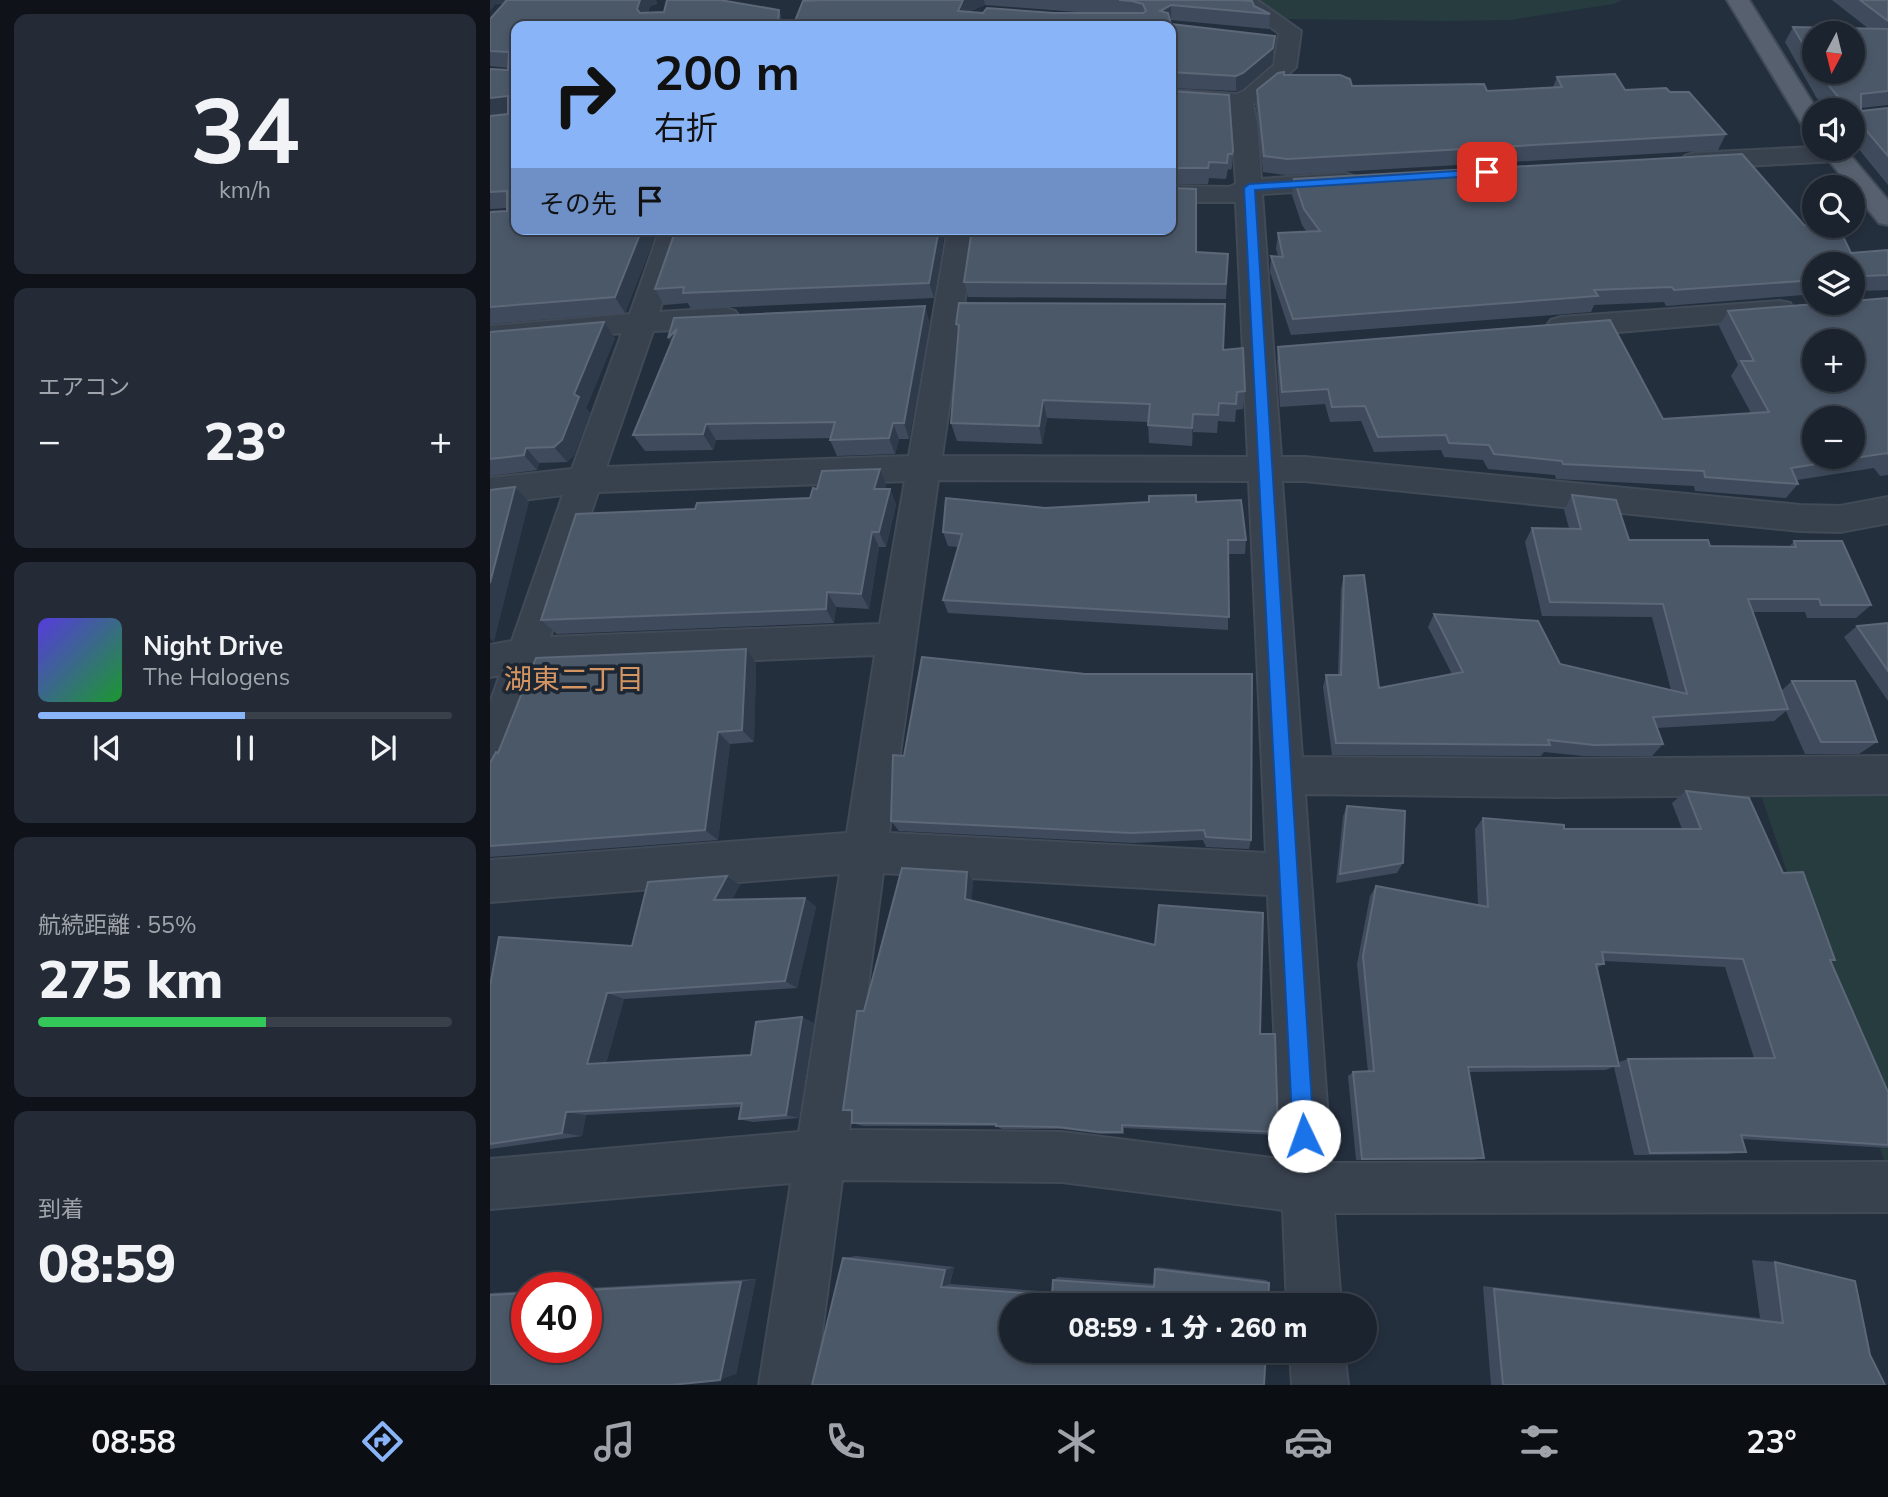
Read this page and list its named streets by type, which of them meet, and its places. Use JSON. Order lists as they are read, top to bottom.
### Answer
{
  "districts": ["湖東二丁目"],
  "north": "bottom",
  "page": {
    "tile": [
      ["34", "km/h"],
      "エアコン",
      ["航続距離 · 55%", "275 km"],
      ["到着", "08:59"]
    ],
    "map_buttons": ["+", "−"],
    "turn": ["200 m", "右折"],
    "then": "その先",
    "heat": ["−", "23°", "+"],
    "song": ["Night Drive", "The Halogens"],
    "limit": "40",
    "trip": "08:59 · 1 分 · 260 m",
    "tabs": ["08:58", "23°"]
  }
}
